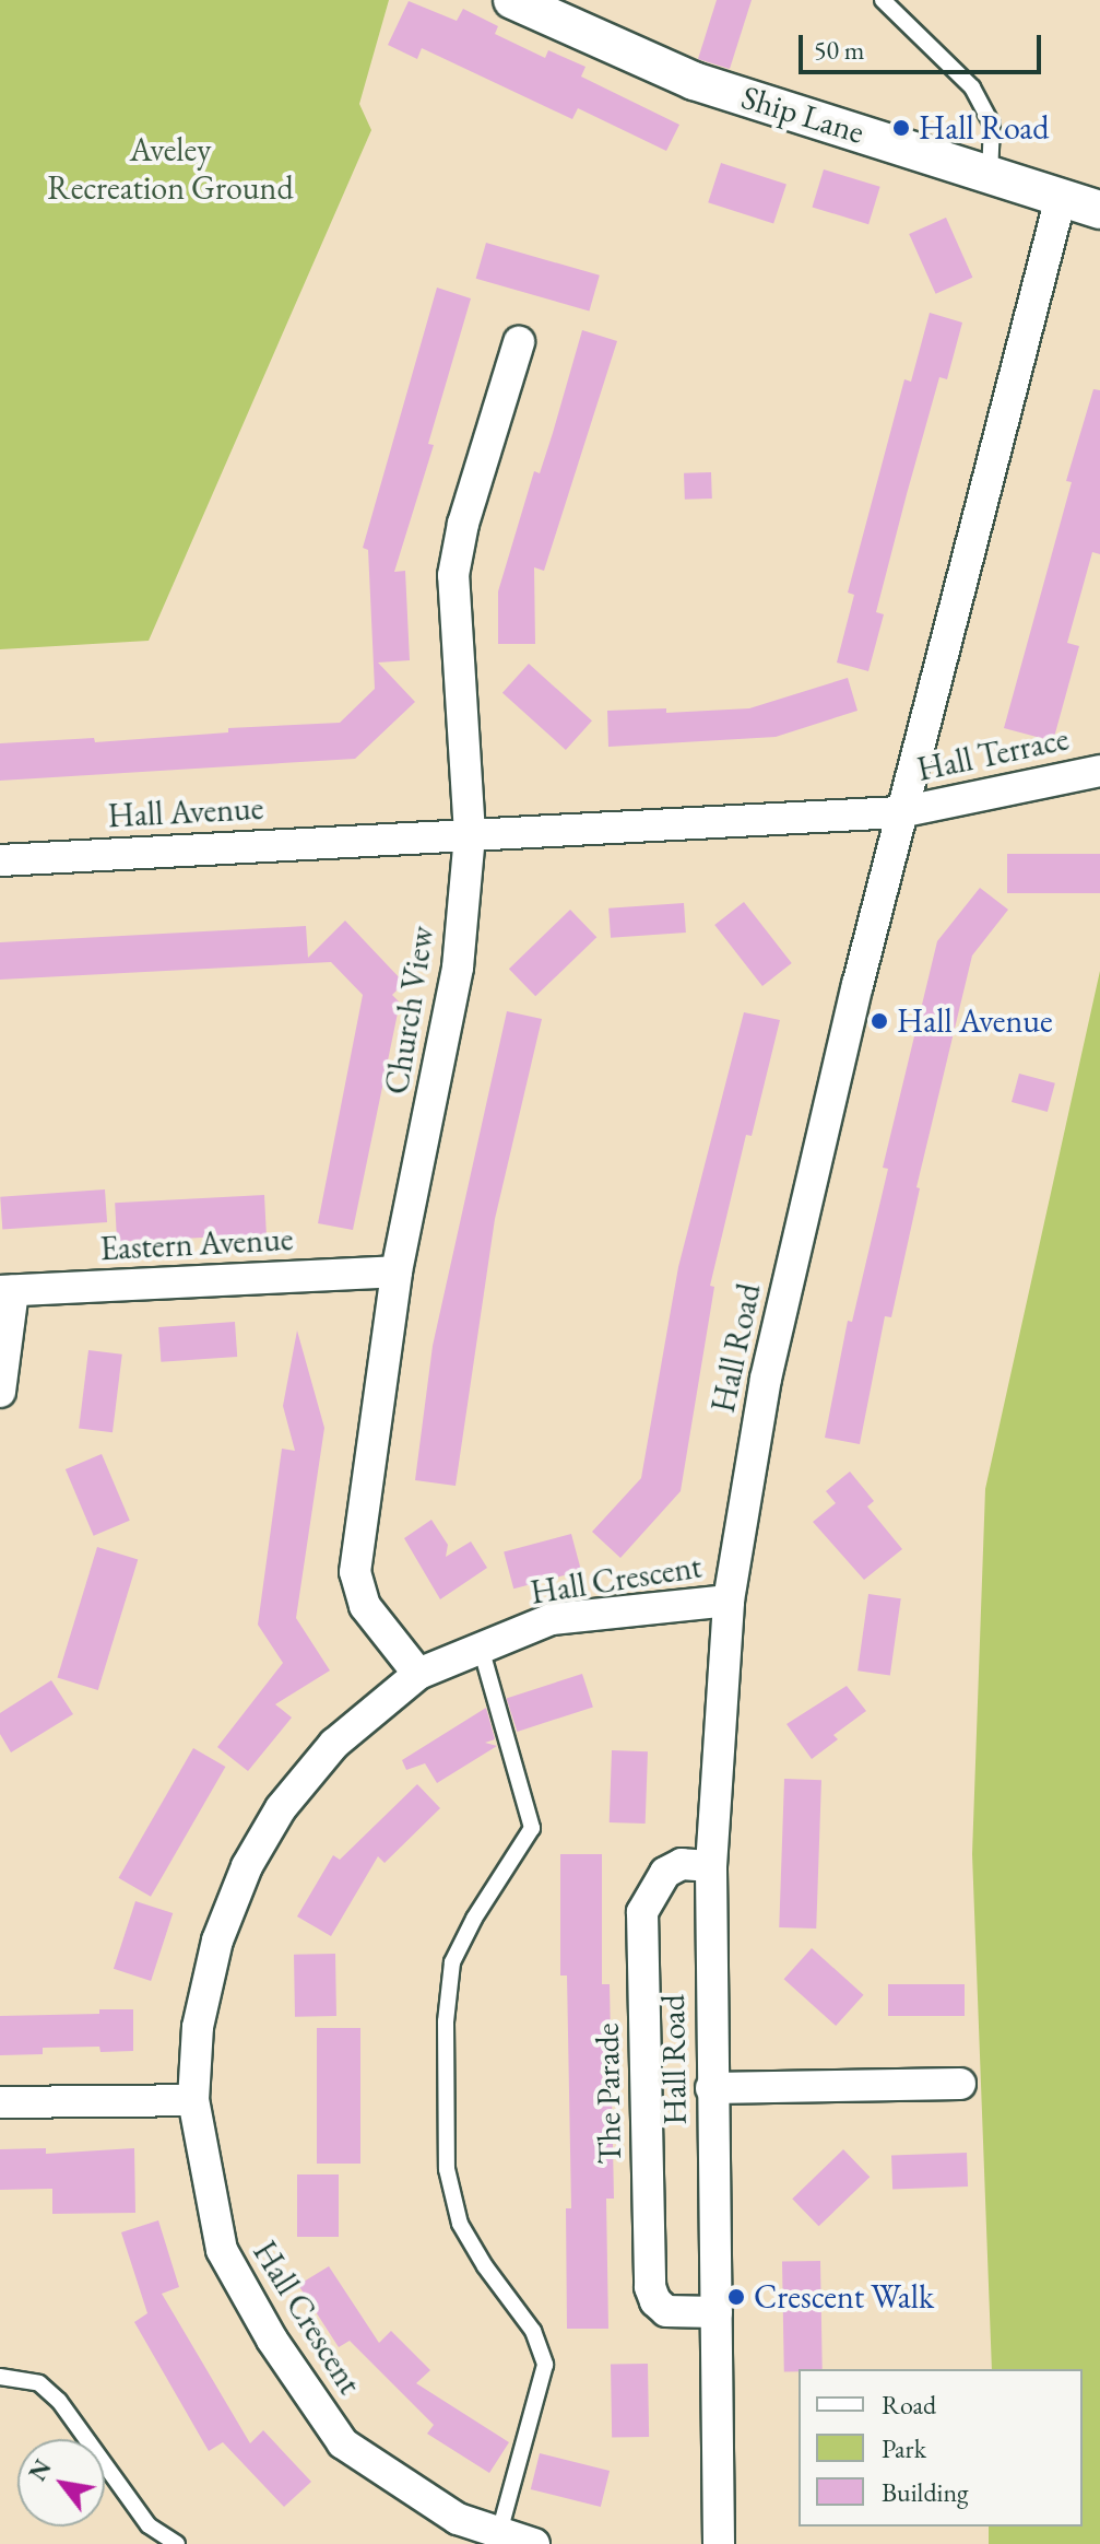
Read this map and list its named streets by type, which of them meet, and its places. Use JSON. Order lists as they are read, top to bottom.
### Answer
{
  "streets": {
    "street": [
      "Ship Lane",
      "Hall Terrace",
      "Hall Avenue",
      "Church View",
      "Eastern Avenue",
      "Hall Road",
      "Hall Crescent",
      "The Parade"
    ]
  },
  "crossings": [
    ["Ship Lane", "Hall Road"],
    ["Hall Terrace", "Hall Avenue"],
    ["Hall Terrace", "Hall Road"],
    ["Hall Avenue", "Church View"],
    ["Hall Avenue", "Hall Road"],
    ["Church View", "Eastern Avenue"],
    ["Church View", "Hall Crescent"],
    ["Hall Road", "Hall Crescent"],
    ["Hall Road", "The Parade"]
  ],
  "parks": ["Aveley Recreation Ground"],
  "places": ["Hall Road", "Hall Avenue", "Crescent Walk"],
  "legend": ["Road", "Park", "Building"],
  "scale_bar": "50 m",
  "north": "top left"
}
